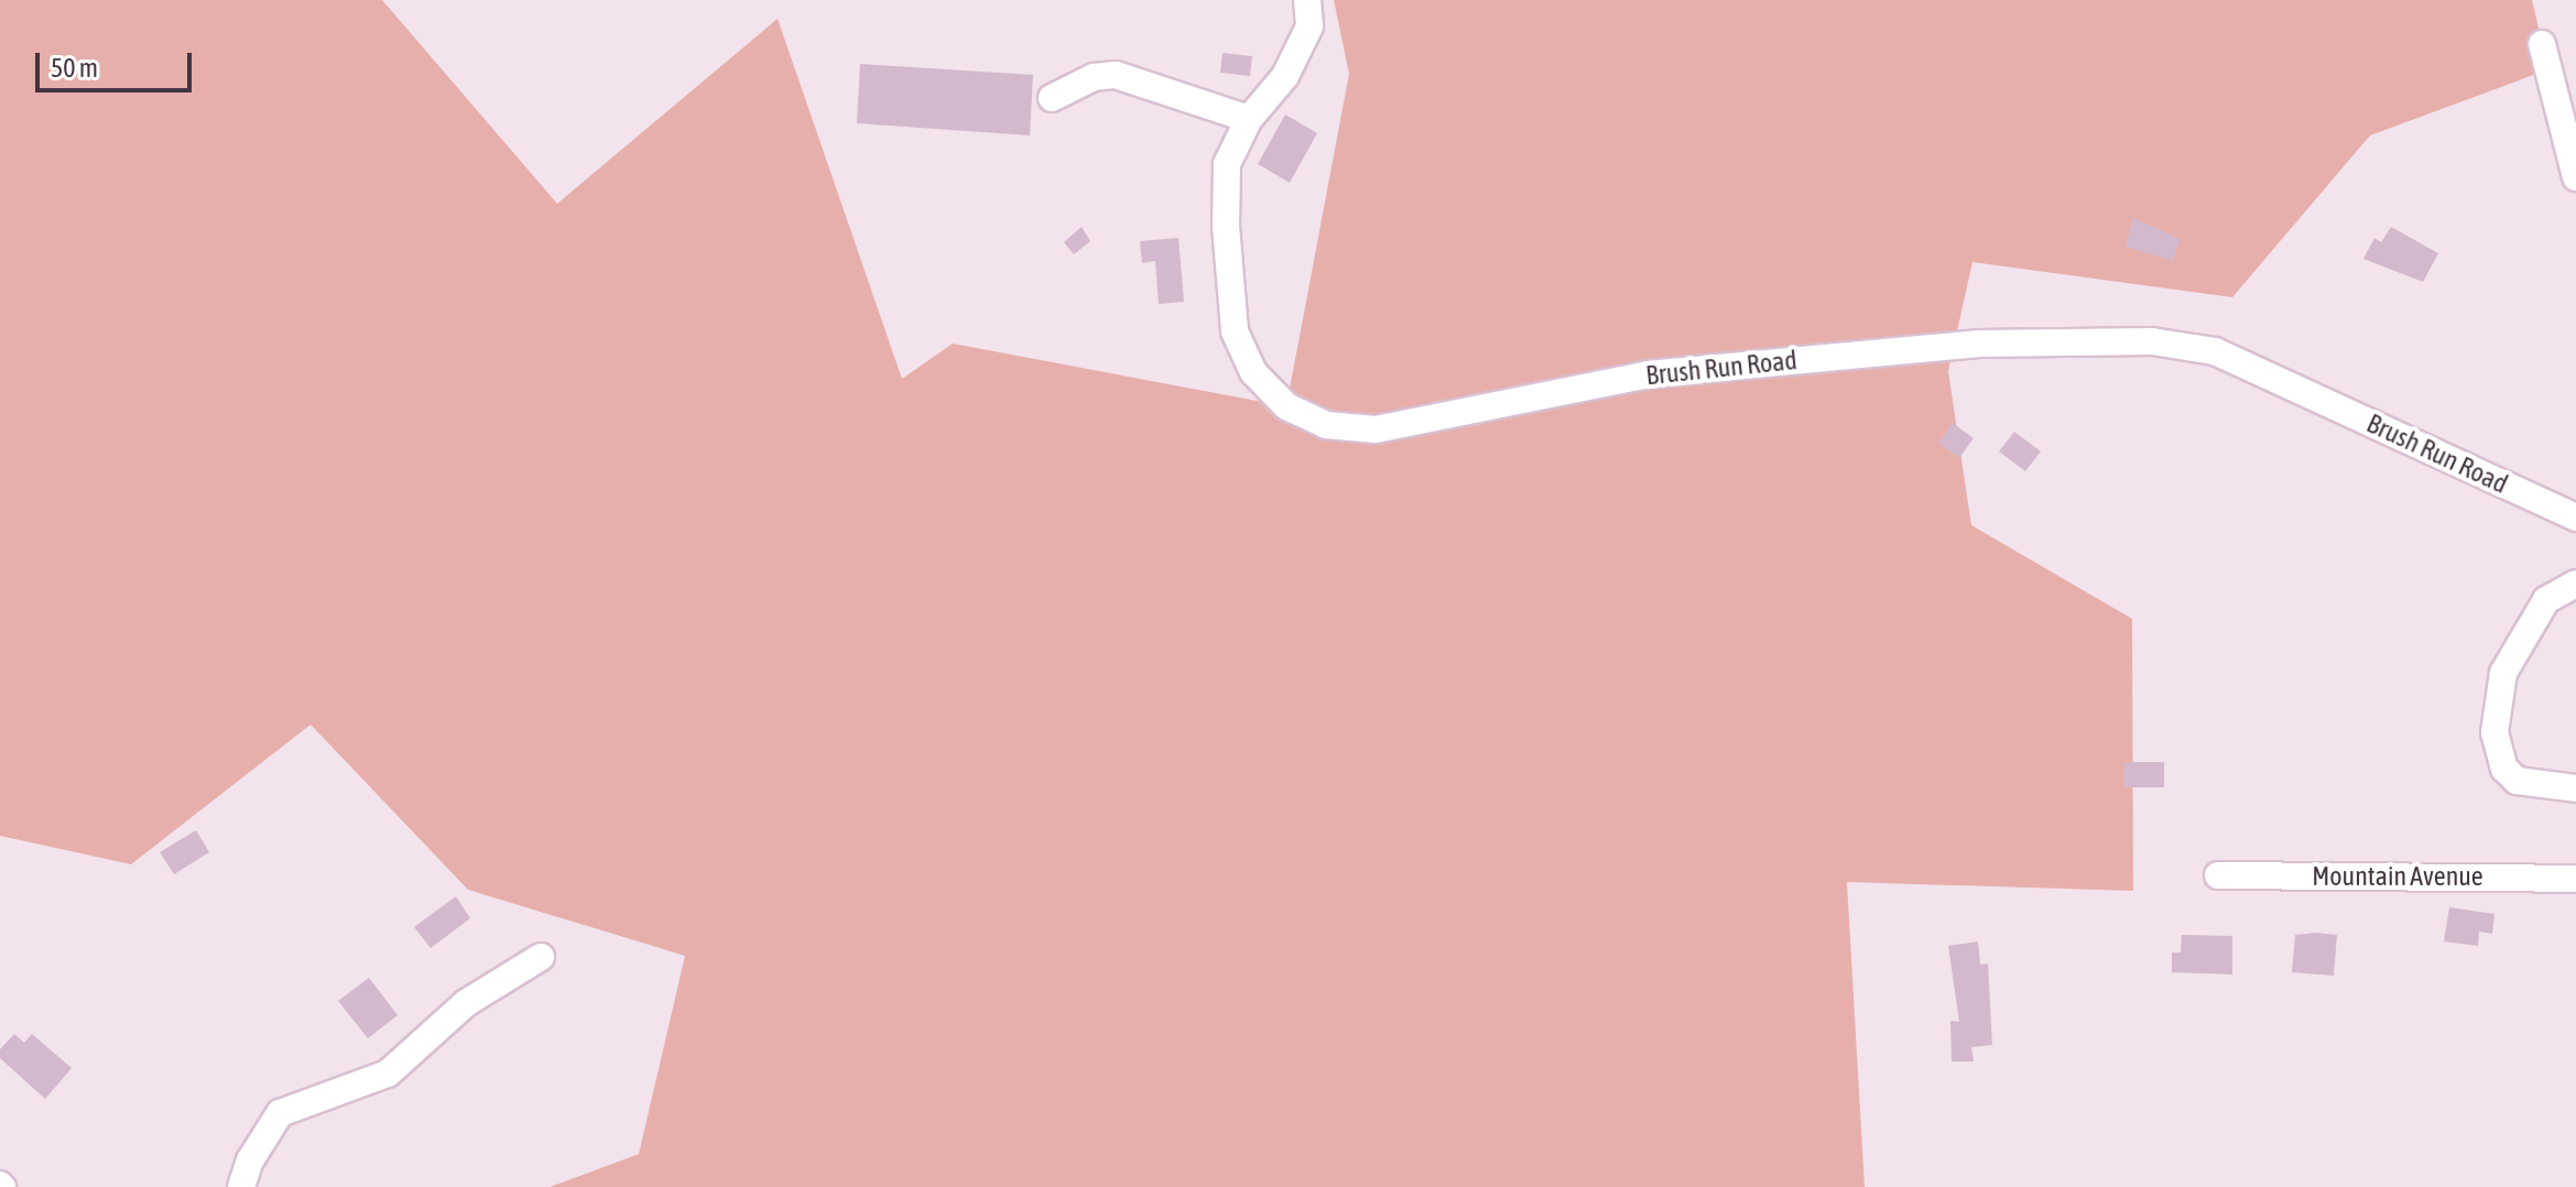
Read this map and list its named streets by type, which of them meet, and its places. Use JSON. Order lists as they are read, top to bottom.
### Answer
{
  "streets": {
    "street": ["Brush Run Road", "Mountain Avenue"]
  },
  "scale_bar": "50 m"
}
